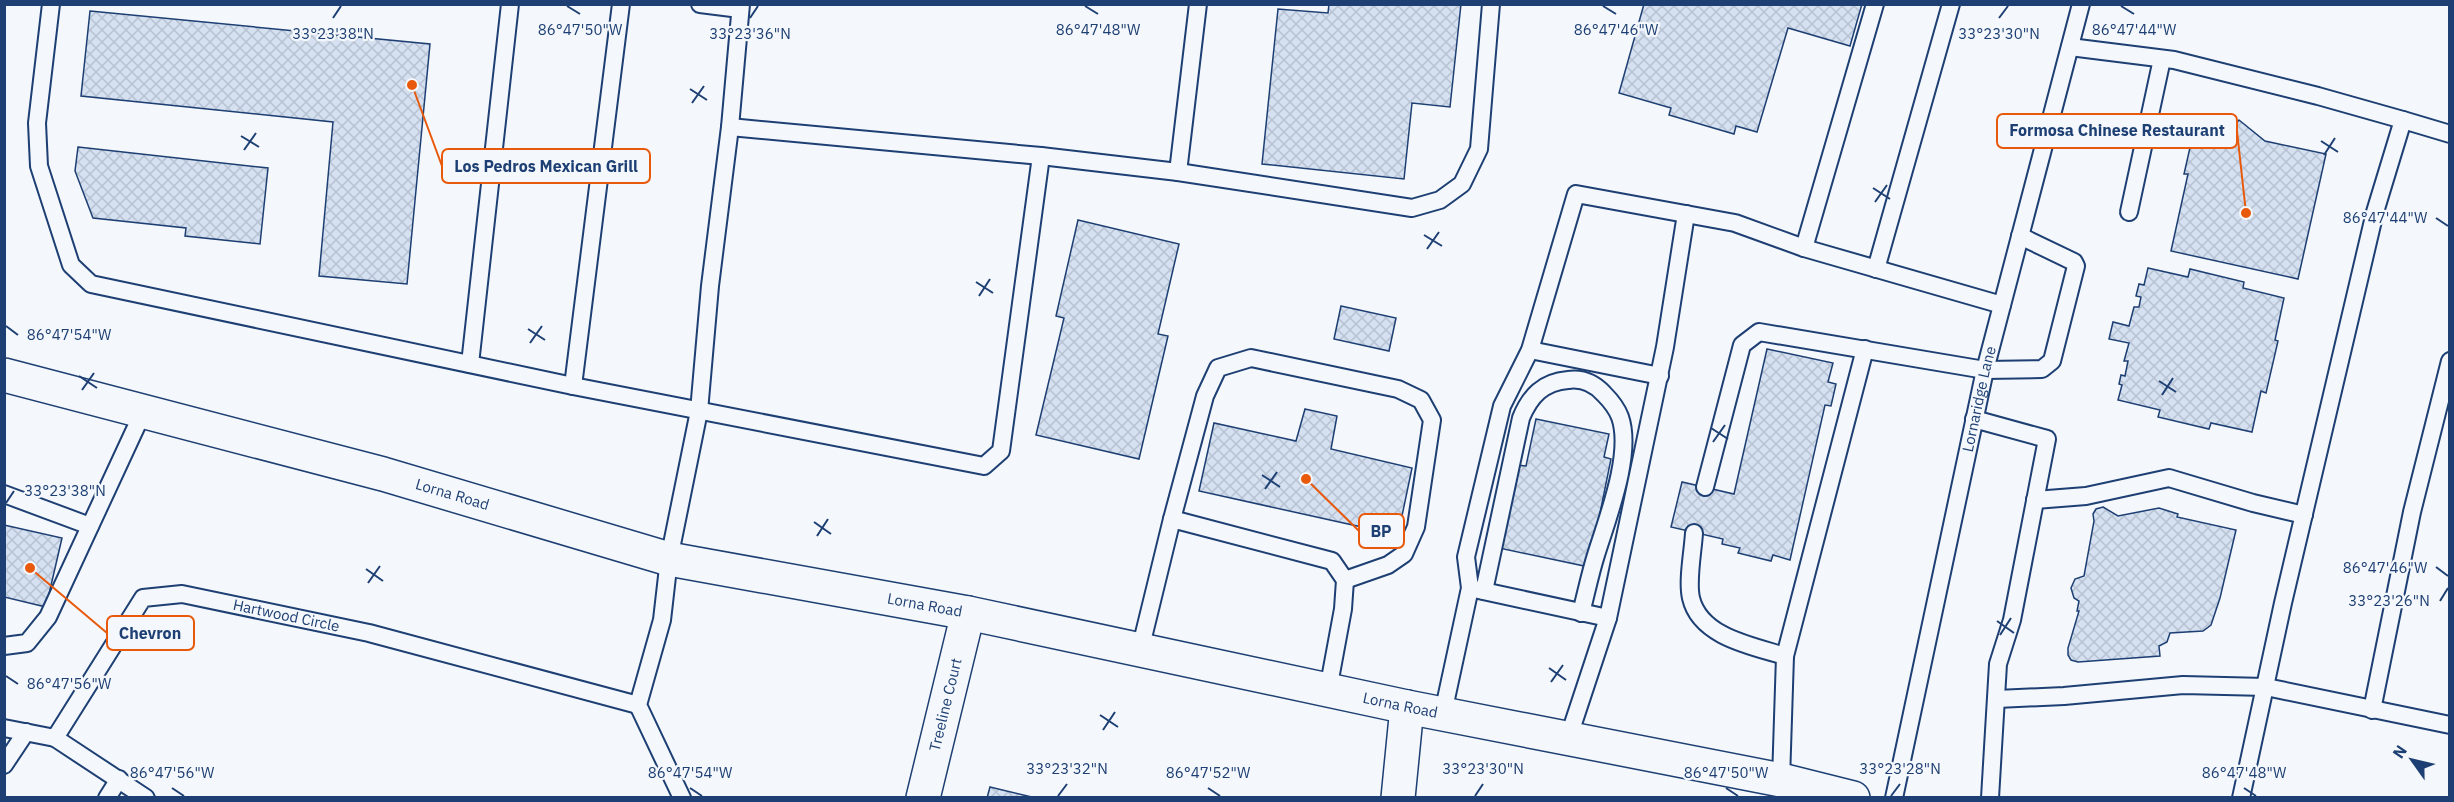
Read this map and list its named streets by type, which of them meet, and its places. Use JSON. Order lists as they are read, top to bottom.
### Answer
{
  "streets": {
    "street": ["Lorna Road", "Treeline Court"],
    "lane": ["Lornaridge Lane", "Hartwood Circle"]
  },
  "crossings": [
    ["Lorna Road", "Treeline Court"]
  ],
  "places": [
    "Los Pedros Mexican Grill",
    "Formosa Chinese Restaurant",
    "BP",
    "Chevron"
  ],
  "north": "top left",
  "coordinates": [
    "86°47'50\"W",
    "86°47'48\"W",
    "86°47'46\"W",
    "86°47'44\"W",
    "33°23'38\"N",
    "33°23'36\"N",
    "33°23'30\"N",
    "86°47'54\"W",
    "33°23'26\"N",
    "86°47'56\"W",
    "33°23'32\"N",
    "33°23'28\"N",
    "86°47'52\"W"
  ]
}
